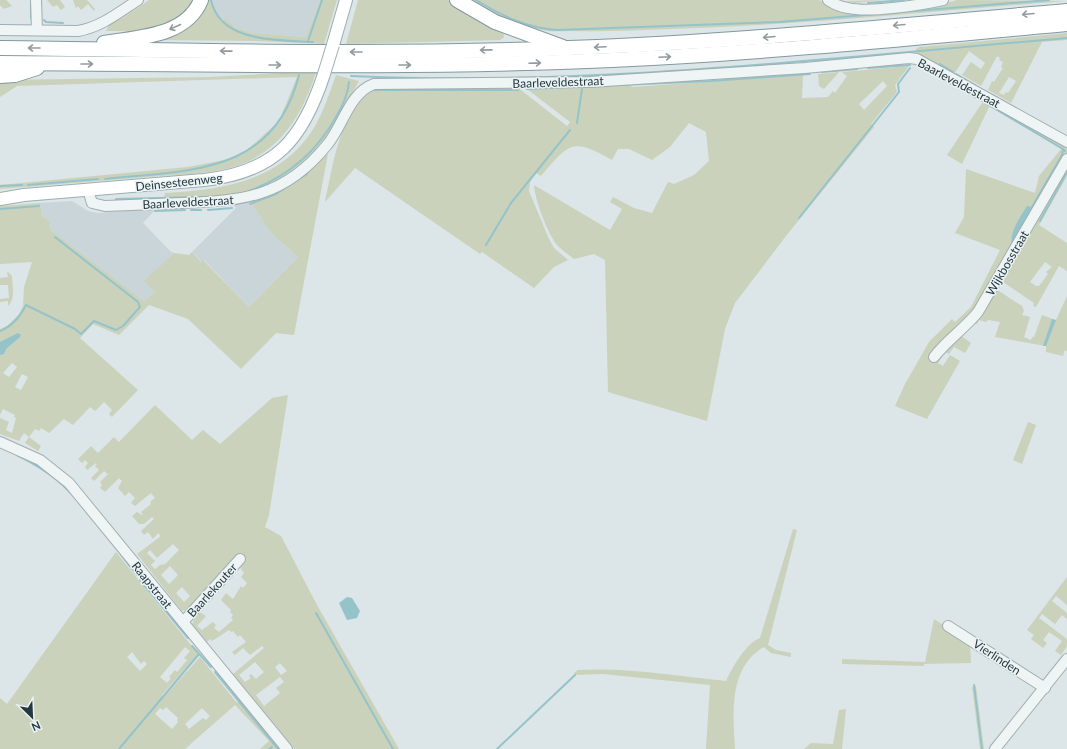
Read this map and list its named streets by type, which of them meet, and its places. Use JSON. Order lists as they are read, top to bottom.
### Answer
{
  "streets": {
    "main road": ["Deinsesteenweg"],
    "street": [
      "Baarleveldestraat",
      "Wijkbosstraat",
      "Raapstraat",
      "Baarlekouter",
      "Vierlinden"
    ]
  },
  "crossings": [
    ["Baarleveldestraat", "Deinsesteenweg"],
    ["Raapstraat", "Baarlekouter"]
  ],
  "north": "bottom right"
}
